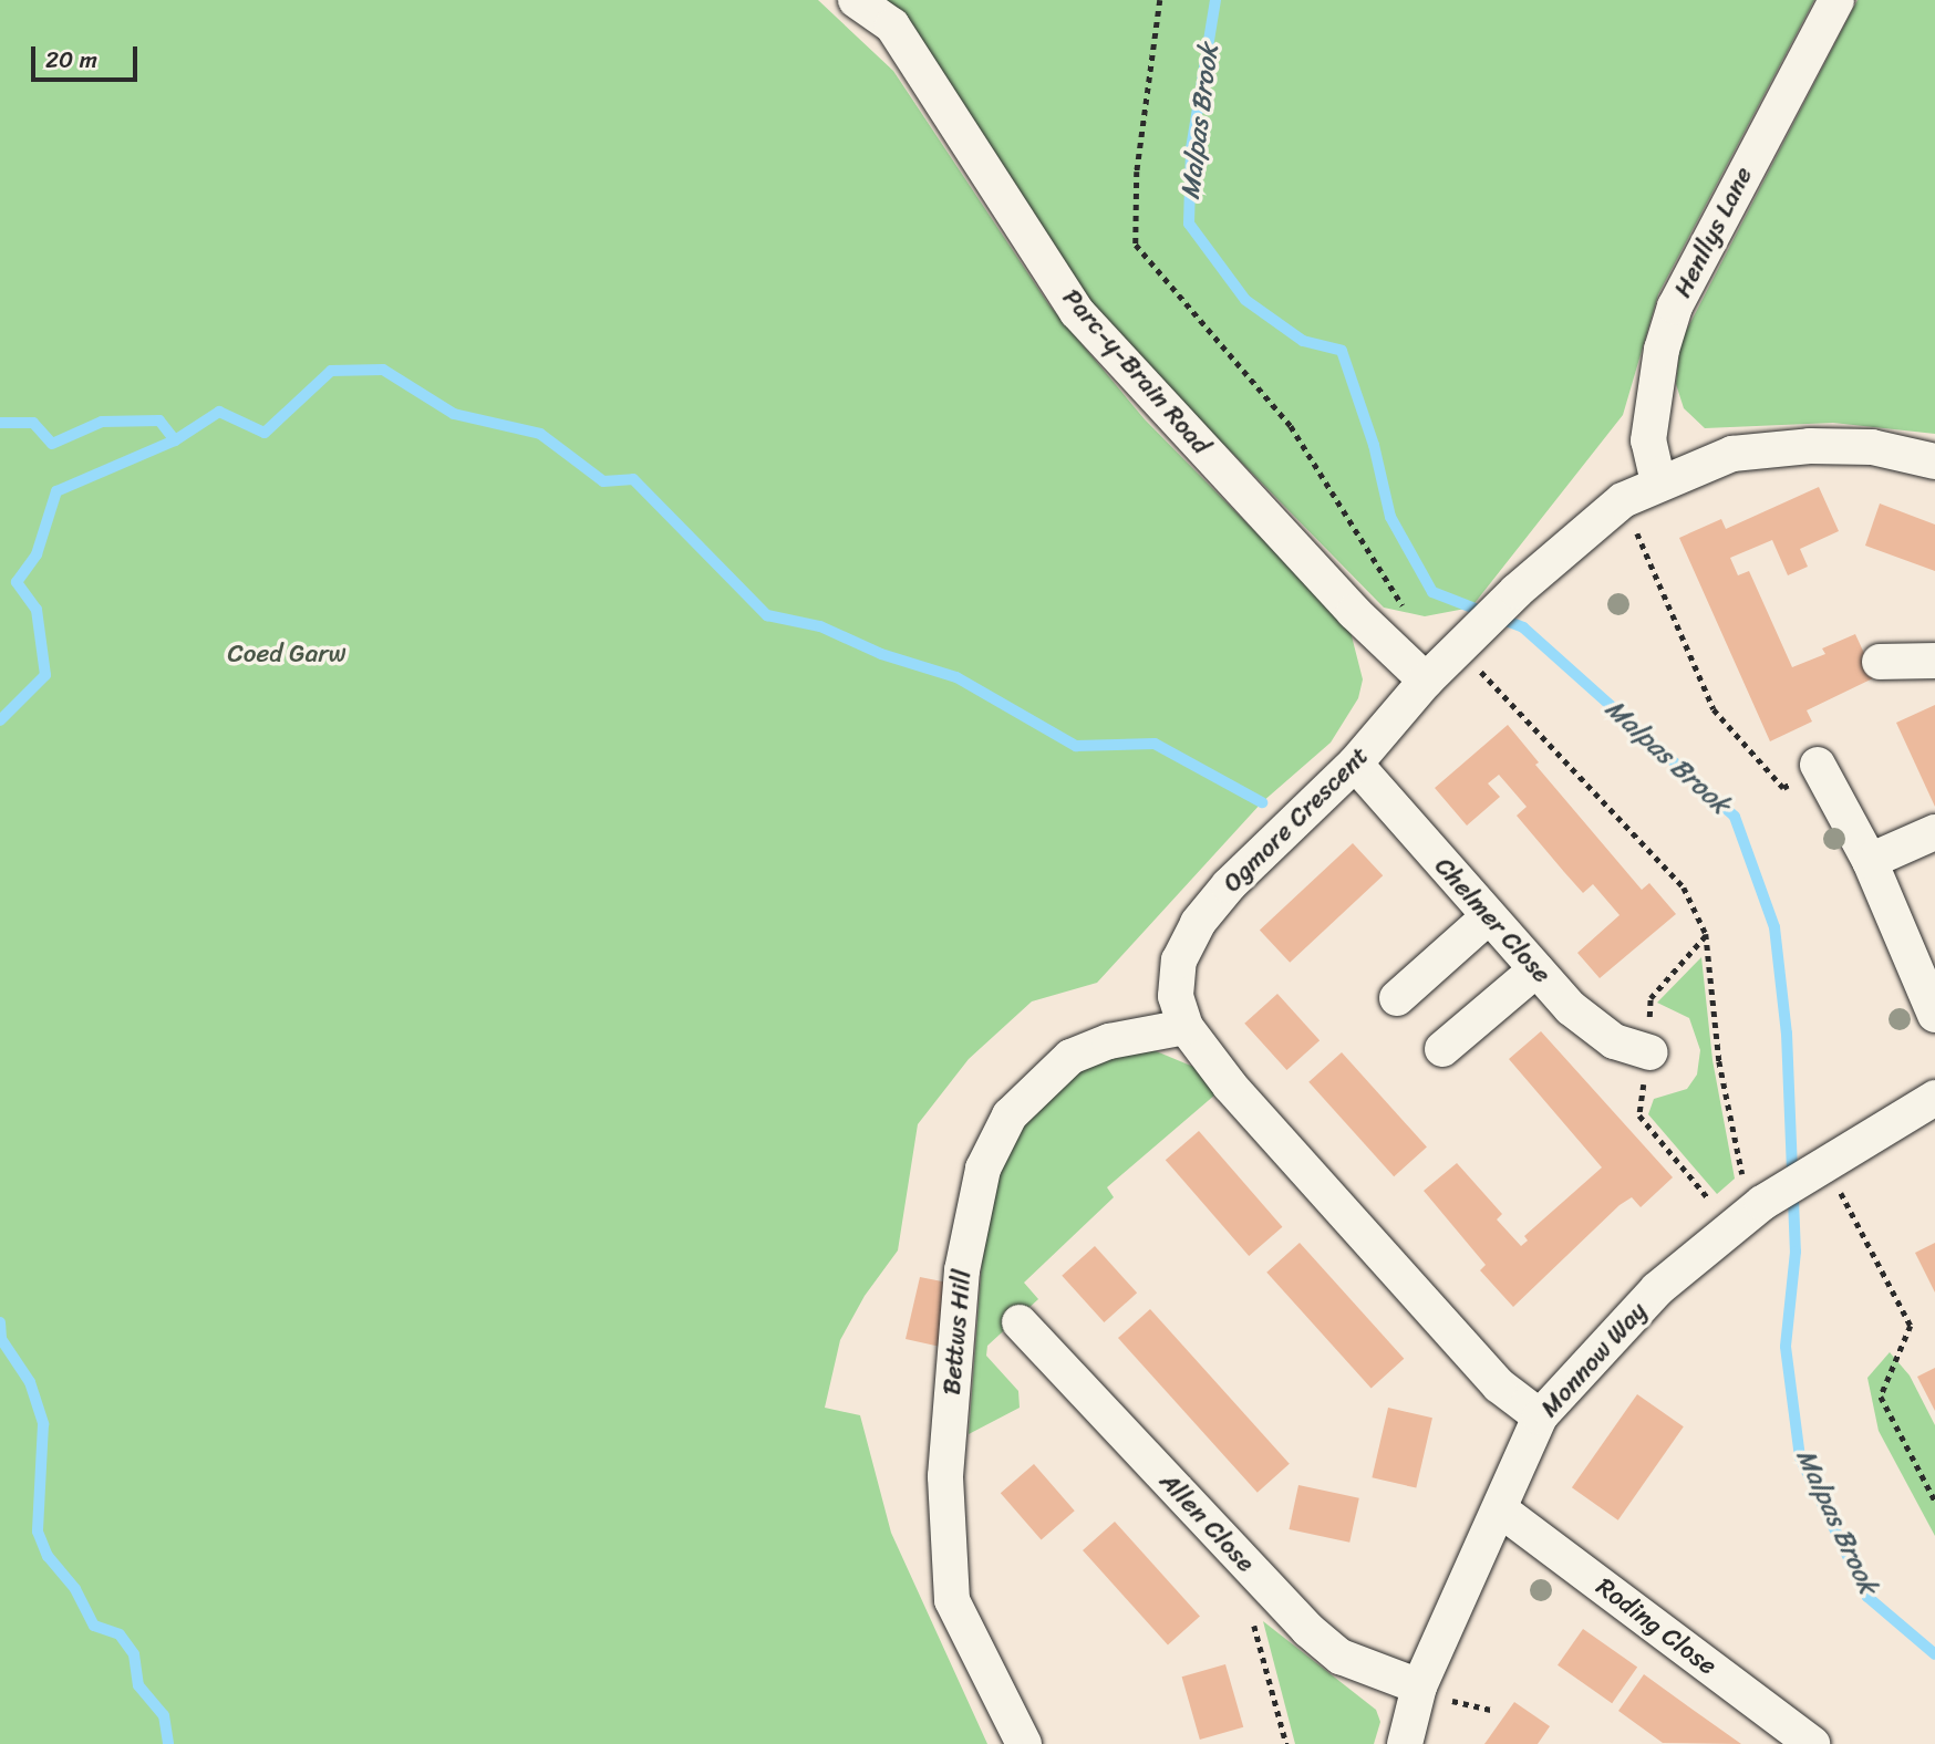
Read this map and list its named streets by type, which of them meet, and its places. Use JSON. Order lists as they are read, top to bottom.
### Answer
{
  "streets": {
    "street": [
      "Henllys Lane",
      "Parc-y-Brain Road",
      "Ogmore Crescent",
      "Chelmer Close",
      "Bettws Hill",
      "Monnow Way",
      "Allen Close",
      "Roding Close"
    ]
  },
  "crossings": [
    ["Henllys Lane", "Ogmore Crescent"],
    ["Parc-y-Brain Road", "Ogmore Crescent"],
    ["Ogmore Crescent", "Chelmer Close"],
    ["Ogmore Crescent", "Bettws Hill"],
    ["Ogmore Crescent", "Monnow Way"],
    ["Monnow Way", "Allen Close"],
    ["Monnow Way", "Roding Close"]
  ],
  "water": ["Malpas Brook"],
  "parks": ["Coed Garw"],
  "scale_bar": "20 m"
}
